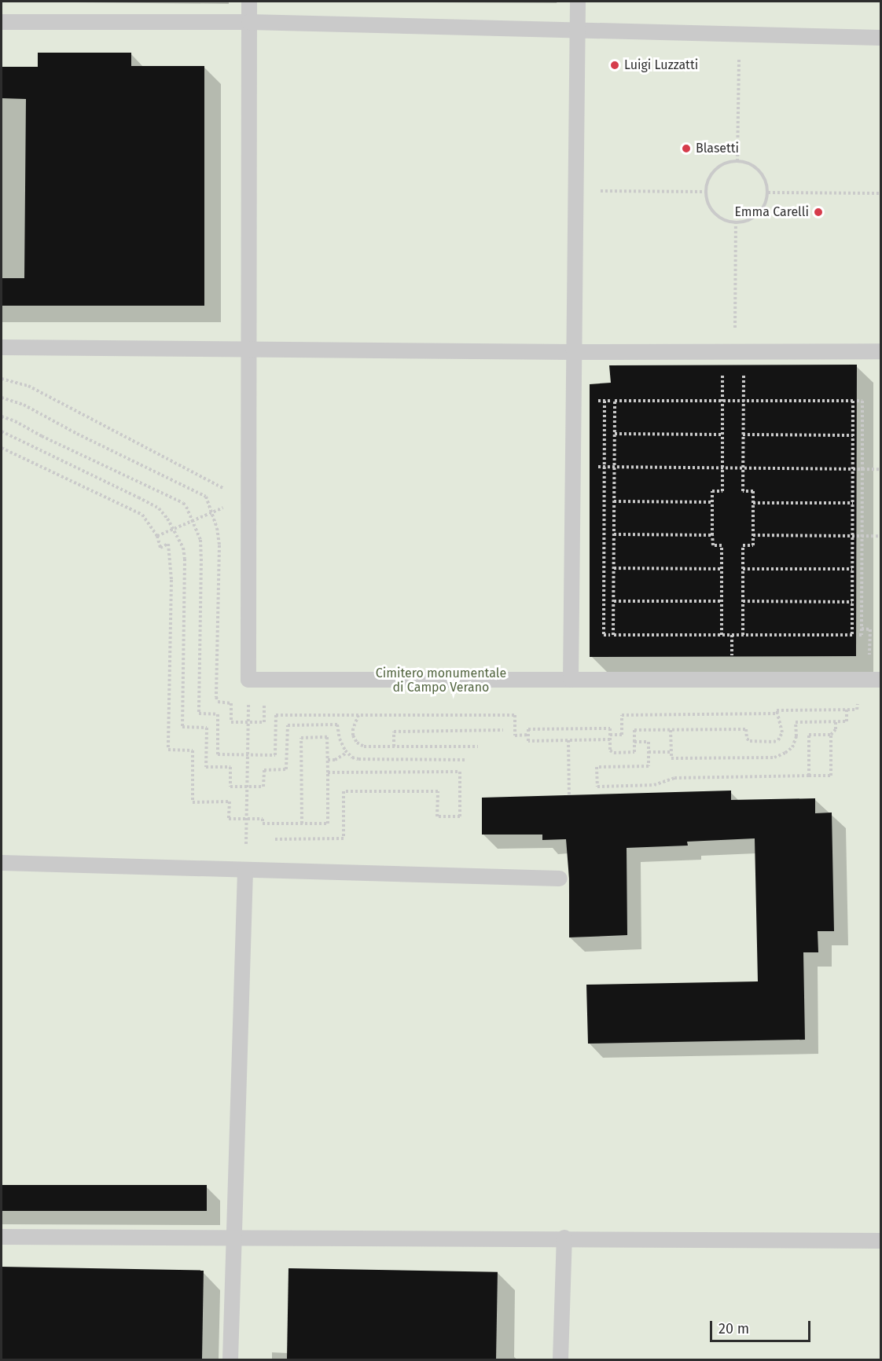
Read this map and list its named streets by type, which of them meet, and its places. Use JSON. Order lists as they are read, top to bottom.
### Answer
{
  "parks": ["Cimitero monumentale di Campo Verano"],
  "places": ["Luigi Luzzatti", "Blasetti", "Emma Carelli"],
  "scale_bar": "20 m"
}
